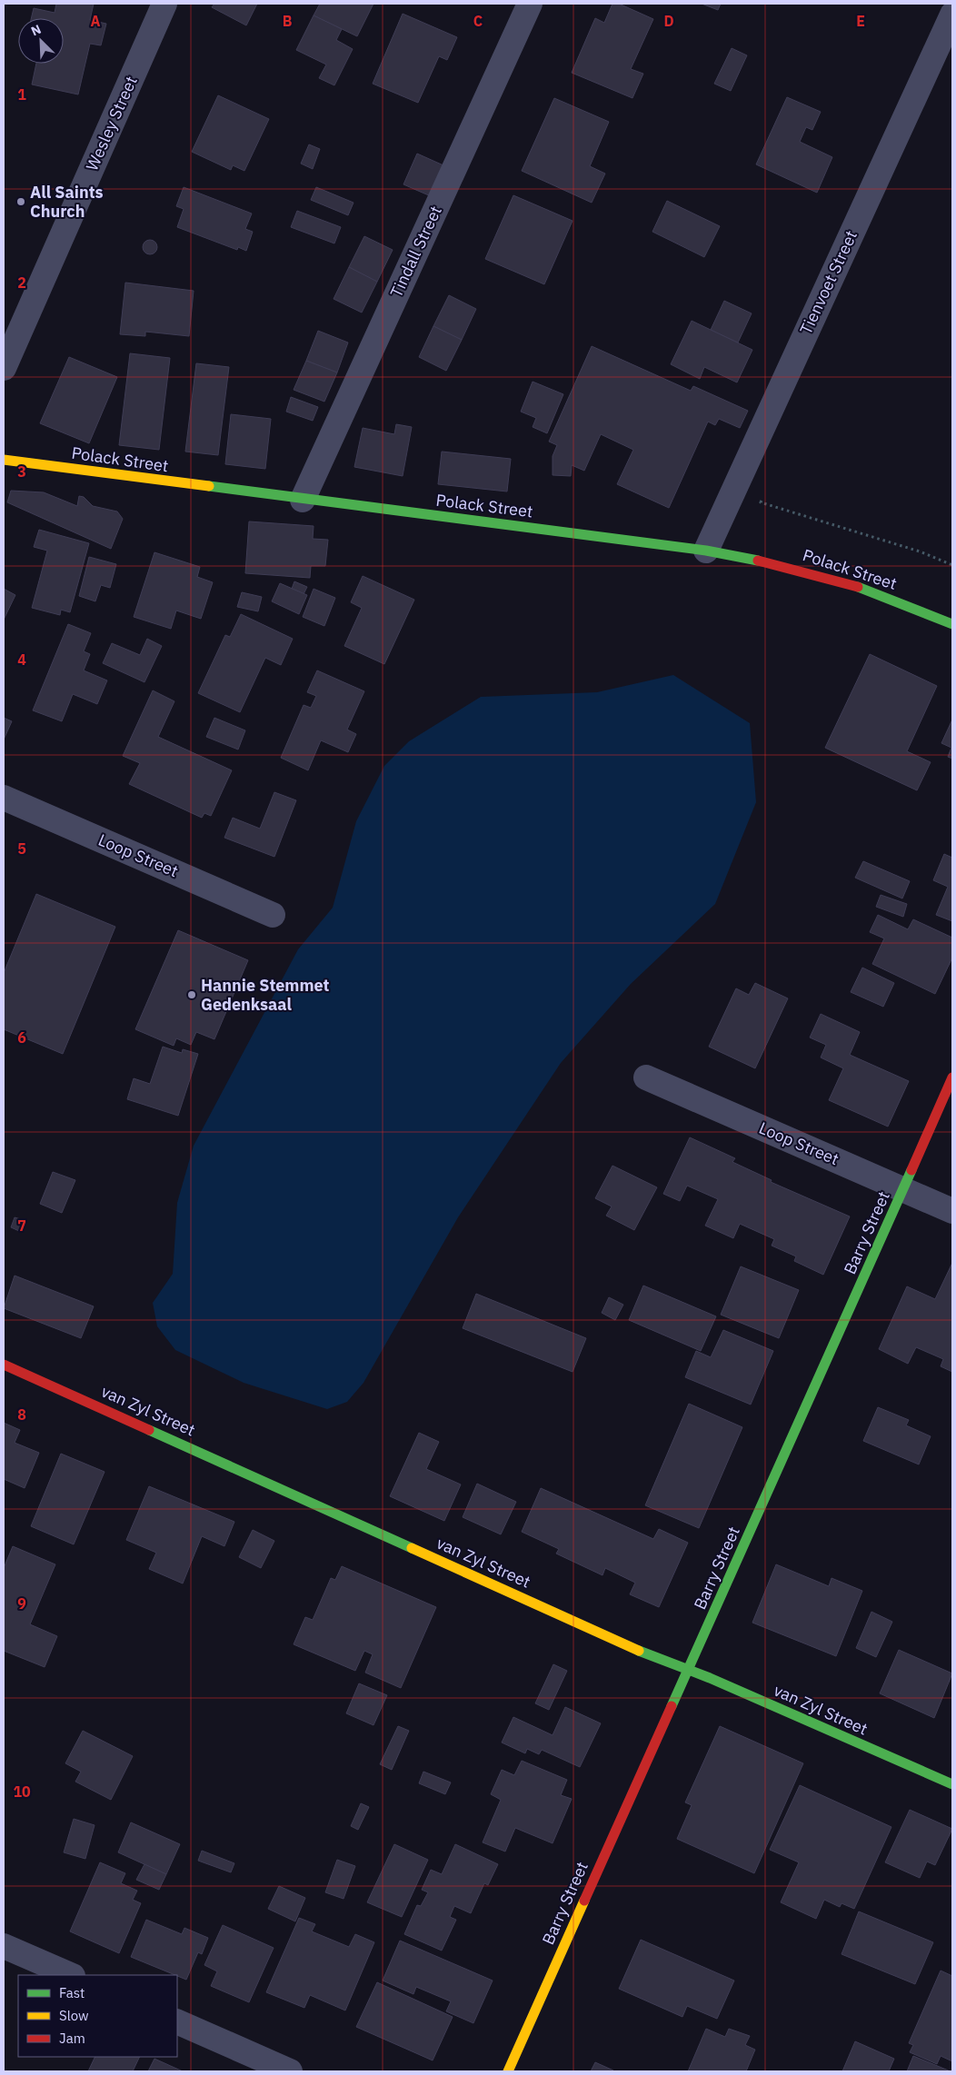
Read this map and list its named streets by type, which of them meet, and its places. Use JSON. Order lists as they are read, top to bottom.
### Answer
{
  "streets": {
    "street": [
      "Wesley Street",
      "Tindall Street",
      "Tienvoet Street",
      "Polack Street",
      "Loop Street",
      "Barry Street",
      "van Zyl Street"
    ]
  },
  "crossings": [
    ["Tindall Street", "Polack Street"],
    ["Tienvoet Street", "Polack Street"],
    ["Loop Street", "Barry Street"],
    ["Barry Street", "van Zyl Street"]
  ],
  "places": ["All Saints Church", "Hannie Stemmet Gedenksaal"],
  "legend": ["Fast", "Slow", "Jam"],
  "north": "top left",
  "grid": {
    "columns": [
      "A",
      "B",
      "C",
      "D",
      "E"
    ],
    "rows": [
      "1",
      "2",
      "3",
      "4",
      "5",
      "6",
      "7",
      "8",
      "9",
      "10"
    ]
  }
}
